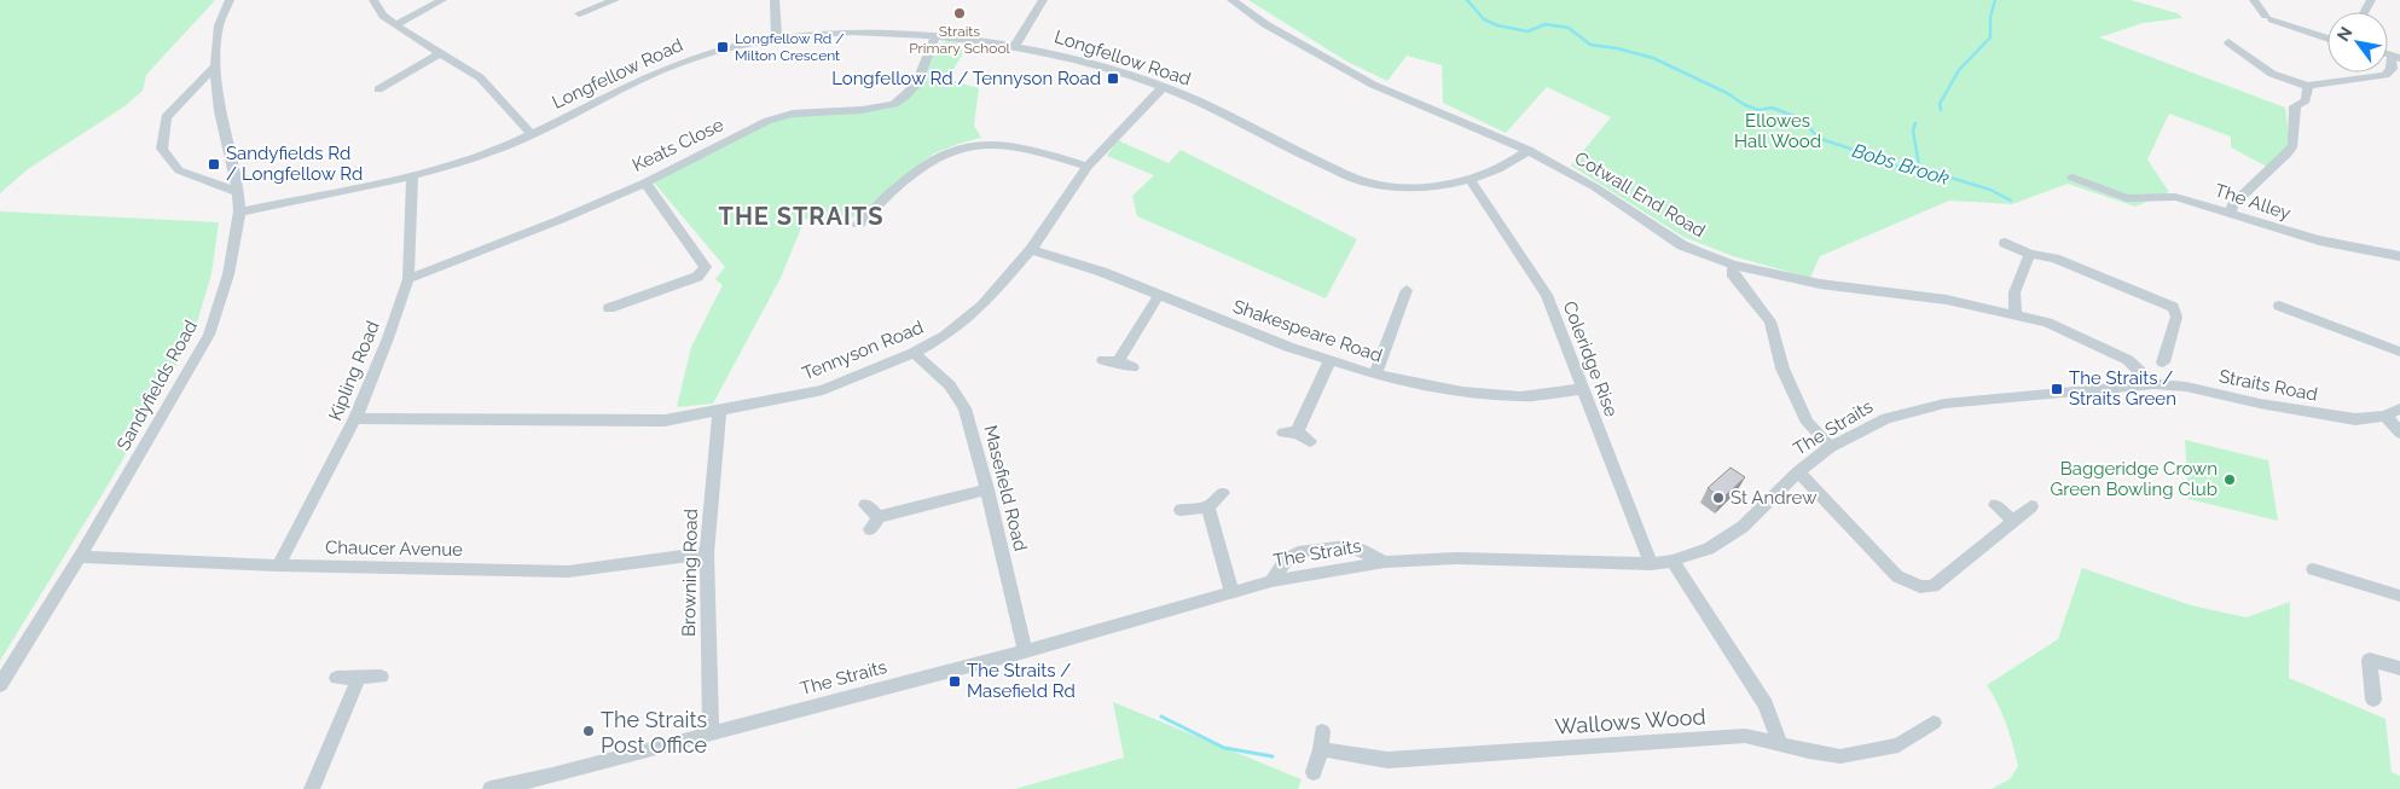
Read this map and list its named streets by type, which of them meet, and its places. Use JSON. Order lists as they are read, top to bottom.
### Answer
{
  "streets": {
    "street": [
      "Longfellow Road",
      "Keats Close",
      "Cotwall End Road",
      "The Alley",
      "Shakespeare Road",
      "Tennyson Road",
      "Coleridge Rise",
      "Kipling Road",
      "Sandyfields Road",
      "Straits Road",
      "The Straits",
      "Masefield Road",
      "Chaucer Avenue",
      "Browning Road",
      "Wallows Wood"
    ]
  },
  "crossings": [
    ["Longfellow Road", "Keats Close"],
    ["Longfellow Road", "Cotwall End Road"],
    ["Longfellow Road", "Tennyson Road"],
    ["Longfellow Road", "Coleridge Rise"],
    ["Longfellow Road", "Kipling Road"],
    ["Longfellow Road", "Sandyfields Road"],
    ["Keats Close", "Kipling Road"],
    ["Cotwall End Road", "Straits Road"],
    ["Shakespeare Road", "Tennyson Road"],
    ["Shakespeare Road", "Coleridge Rise"],
    ["Tennyson Road", "Kipling Road"],
    ["Tennyson Road", "Masefield Road"],
    ["Tennyson Road", "Browning Road"],
    ["Coleridge Rise", "The Straits"],
    ["Kipling Road", "Chaucer Avenue"],
    ["Sandyfields Road", "Chaucer Avenue"],
    ["Straits Road", "The Straits"],
    ["The Straits", "Masefield Road"],
    ["The Straits", "Browning Road"],
    ["Chaucer Avenue", "Browning Road"]
  ],
  "districts": ["THE STRAITS"],
  "water": ["Bobs Brook"],
  "parks": ["Ellowes Hall Wood"],
  "places": {
    "other": [
      "Straits Primary School",
      "Baggeridge Crown Green Bowling Club",
      "St Andrew",
      "The Straits Post Office"
    ],
    "transit": [
      "Longfellow Rd / Milton Crescent",
      "Longfellow Rd / Tennyson Road",
      "Sandyfields Rd / Longfellow Rd",
      "The Straits / Straits Green",
      "The Straits / Masefield Rd"
    ]
  },
  "north": "top left"
}
